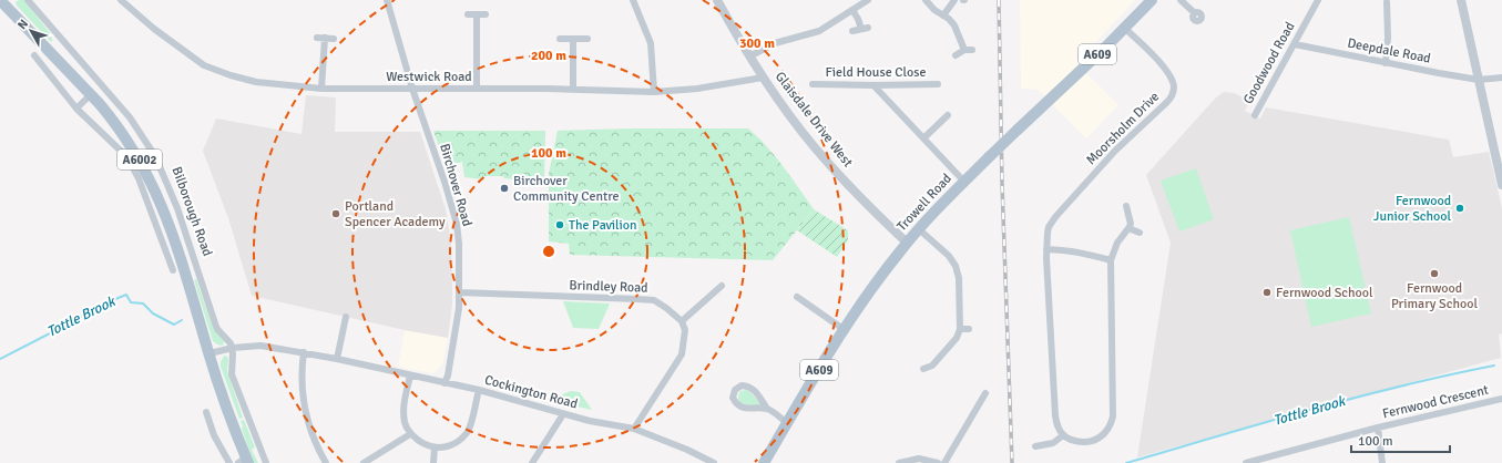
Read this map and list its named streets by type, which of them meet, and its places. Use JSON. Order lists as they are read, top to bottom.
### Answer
{
  "streets": {
    "main road": [
      "A609",
      "A6002",
      "Trowell Road",
      "Bilborough Road"
    ],
    "street": [
      "Deepdale Road",
      "Goodwood Road",
      "Field House Close",
      "Westwick Road",
      "Glaisdale Drive West",
      "Moorsholm Drive",
      "Birchover Road",
      "Brindley Road",
      "Cockington Road",
      "Fernwood Crescent"
    ]
  },
  "crossings": [
    ["Deepdale Road", "Goodwood Road"],
    ["Westwick Road", "Glaisdale Drive West"],
    ["Westwick Road", "Birchover Road"],
    ["Glaisdale Drive West", "Trowell Road"],
    ["Moorsholm Drive", "Trowell Road"],
    ["Birchover Road", "Brindley Road"],
    ["Birchover Road", "Cockington Road"],
    ["Bilborough Road", "Cockington Road"]
  ],
  "water": ["Tottle Brook"],
  "places": [
    "Birchover Community Centre",
    "Fernwood Junior School",
    "Portland Spencer Academy",
    "The Pavilion",
    "Fernwood Primary School",
    "Fernwood School"
  ],
  "scale_bar": "100 m",
  "north": "top left",
  "rings": ["300 m", "200 m", "100 m"]
}
